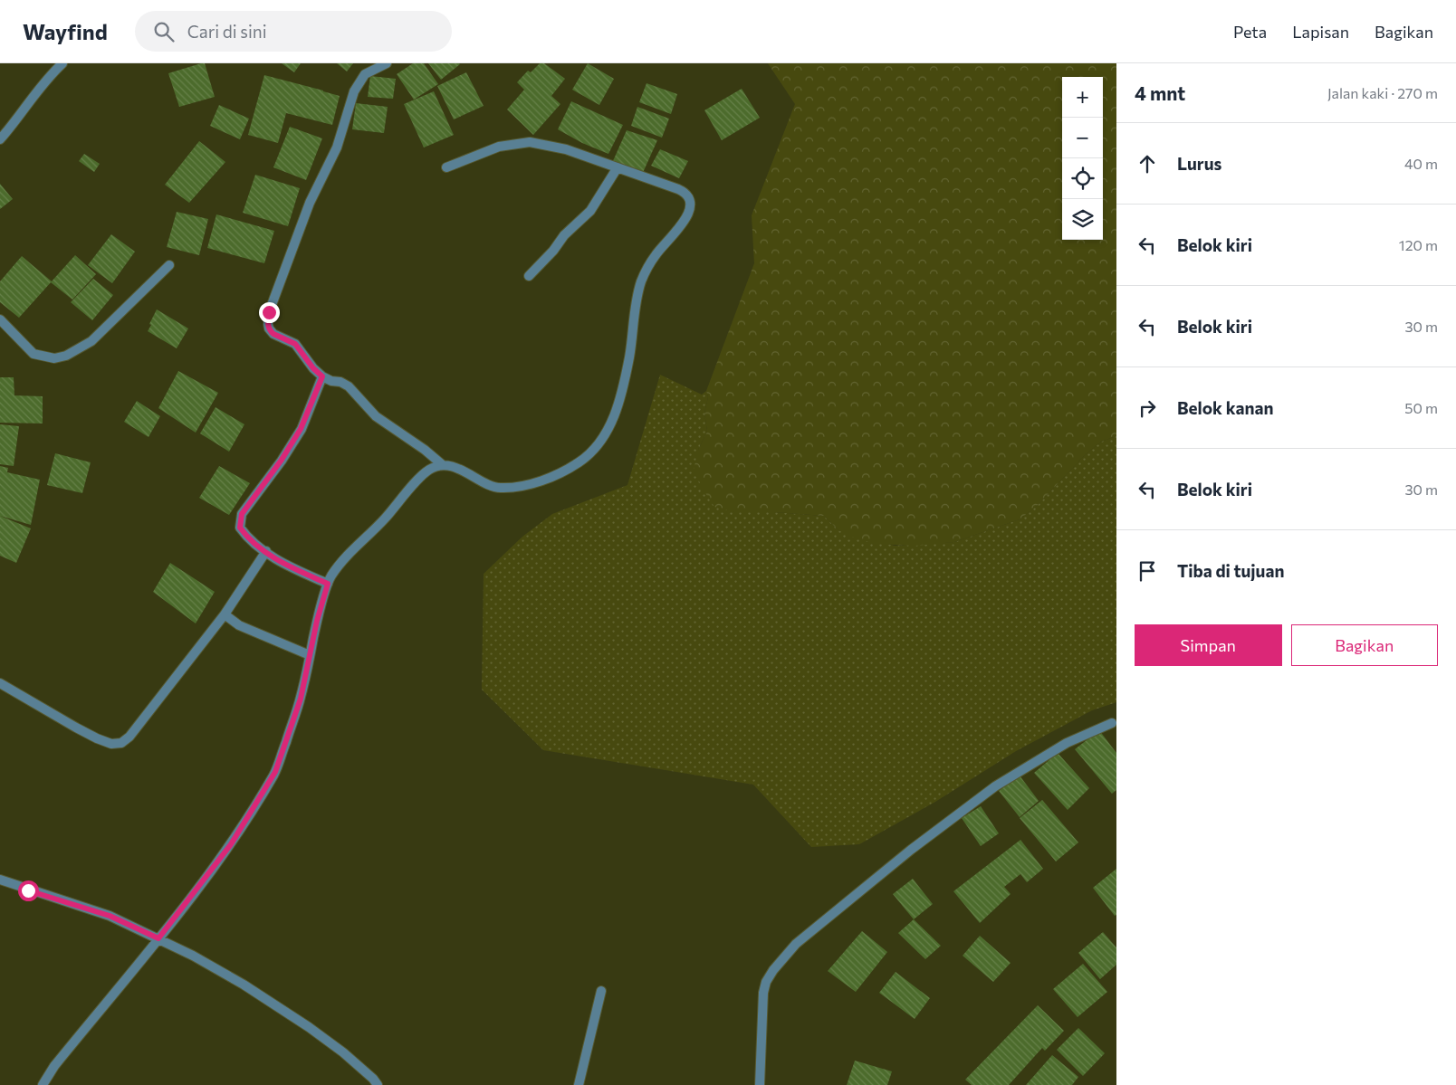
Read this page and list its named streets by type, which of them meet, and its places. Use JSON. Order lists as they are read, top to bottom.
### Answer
{
  "page": {
    "header": "Wayfind",
    "search": "Cari di sini",
    "nav": ["Peta", "Lapisan", "Bagikan"],
    "heading": ["4 mnt", "Jalan kaki · 270 m"],
    "map_buttons": ["+", "−"],
    "list": [
      ["Lurus", "40 m"],
      ["Belok kiri", "120 m"],
      ["Belok kiri", "30 m"],
      ["Belok kanan", "50 m"],
      ["Belok kiri", "30 m"],
      "Tiba di tujuan"
    ],
    "buttons": ["Simpan", "Bagikan"]
  }
}
